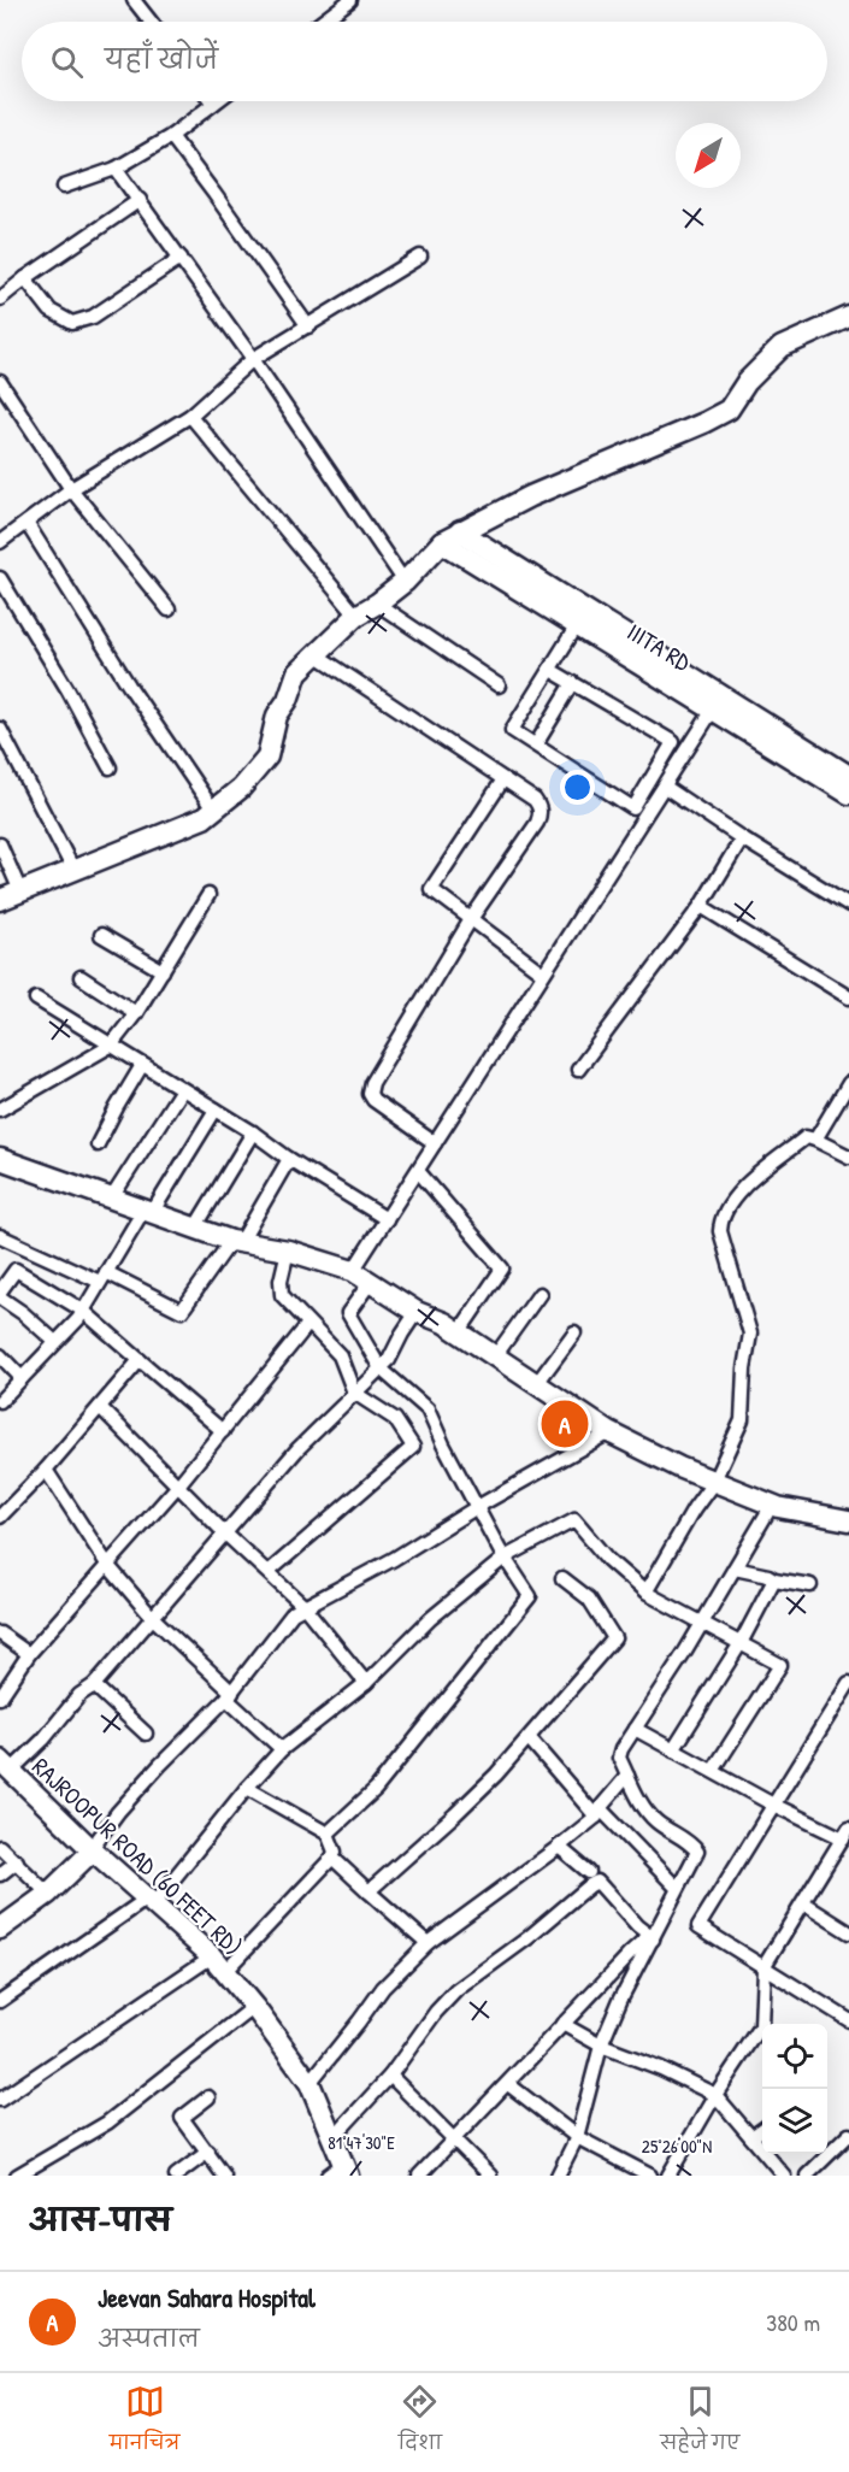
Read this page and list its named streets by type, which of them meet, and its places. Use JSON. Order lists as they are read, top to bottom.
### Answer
{
  "streets": {
    "street": ["IIITA RD", "RAJROOPUR ROAD (60 FEET RD)"]
  },
  "north": "bottom left",
  "page": {
    "search": "यहाँ खोजें",
    "pins": "A",
    "heading": "आस-पास",
    "list": [
      {
        "mark": "A",
        "name": "Jeevan Sahara Hospital",
        "note": "अस्पताल",
        "value": "380 m"
      }
    ],
    "nav": ["मानचित्र", "दिशा", "सहेजे गए"]
  },
  "coordinates": ["81°47'30\"E", "25°26'00\"N"]
}
